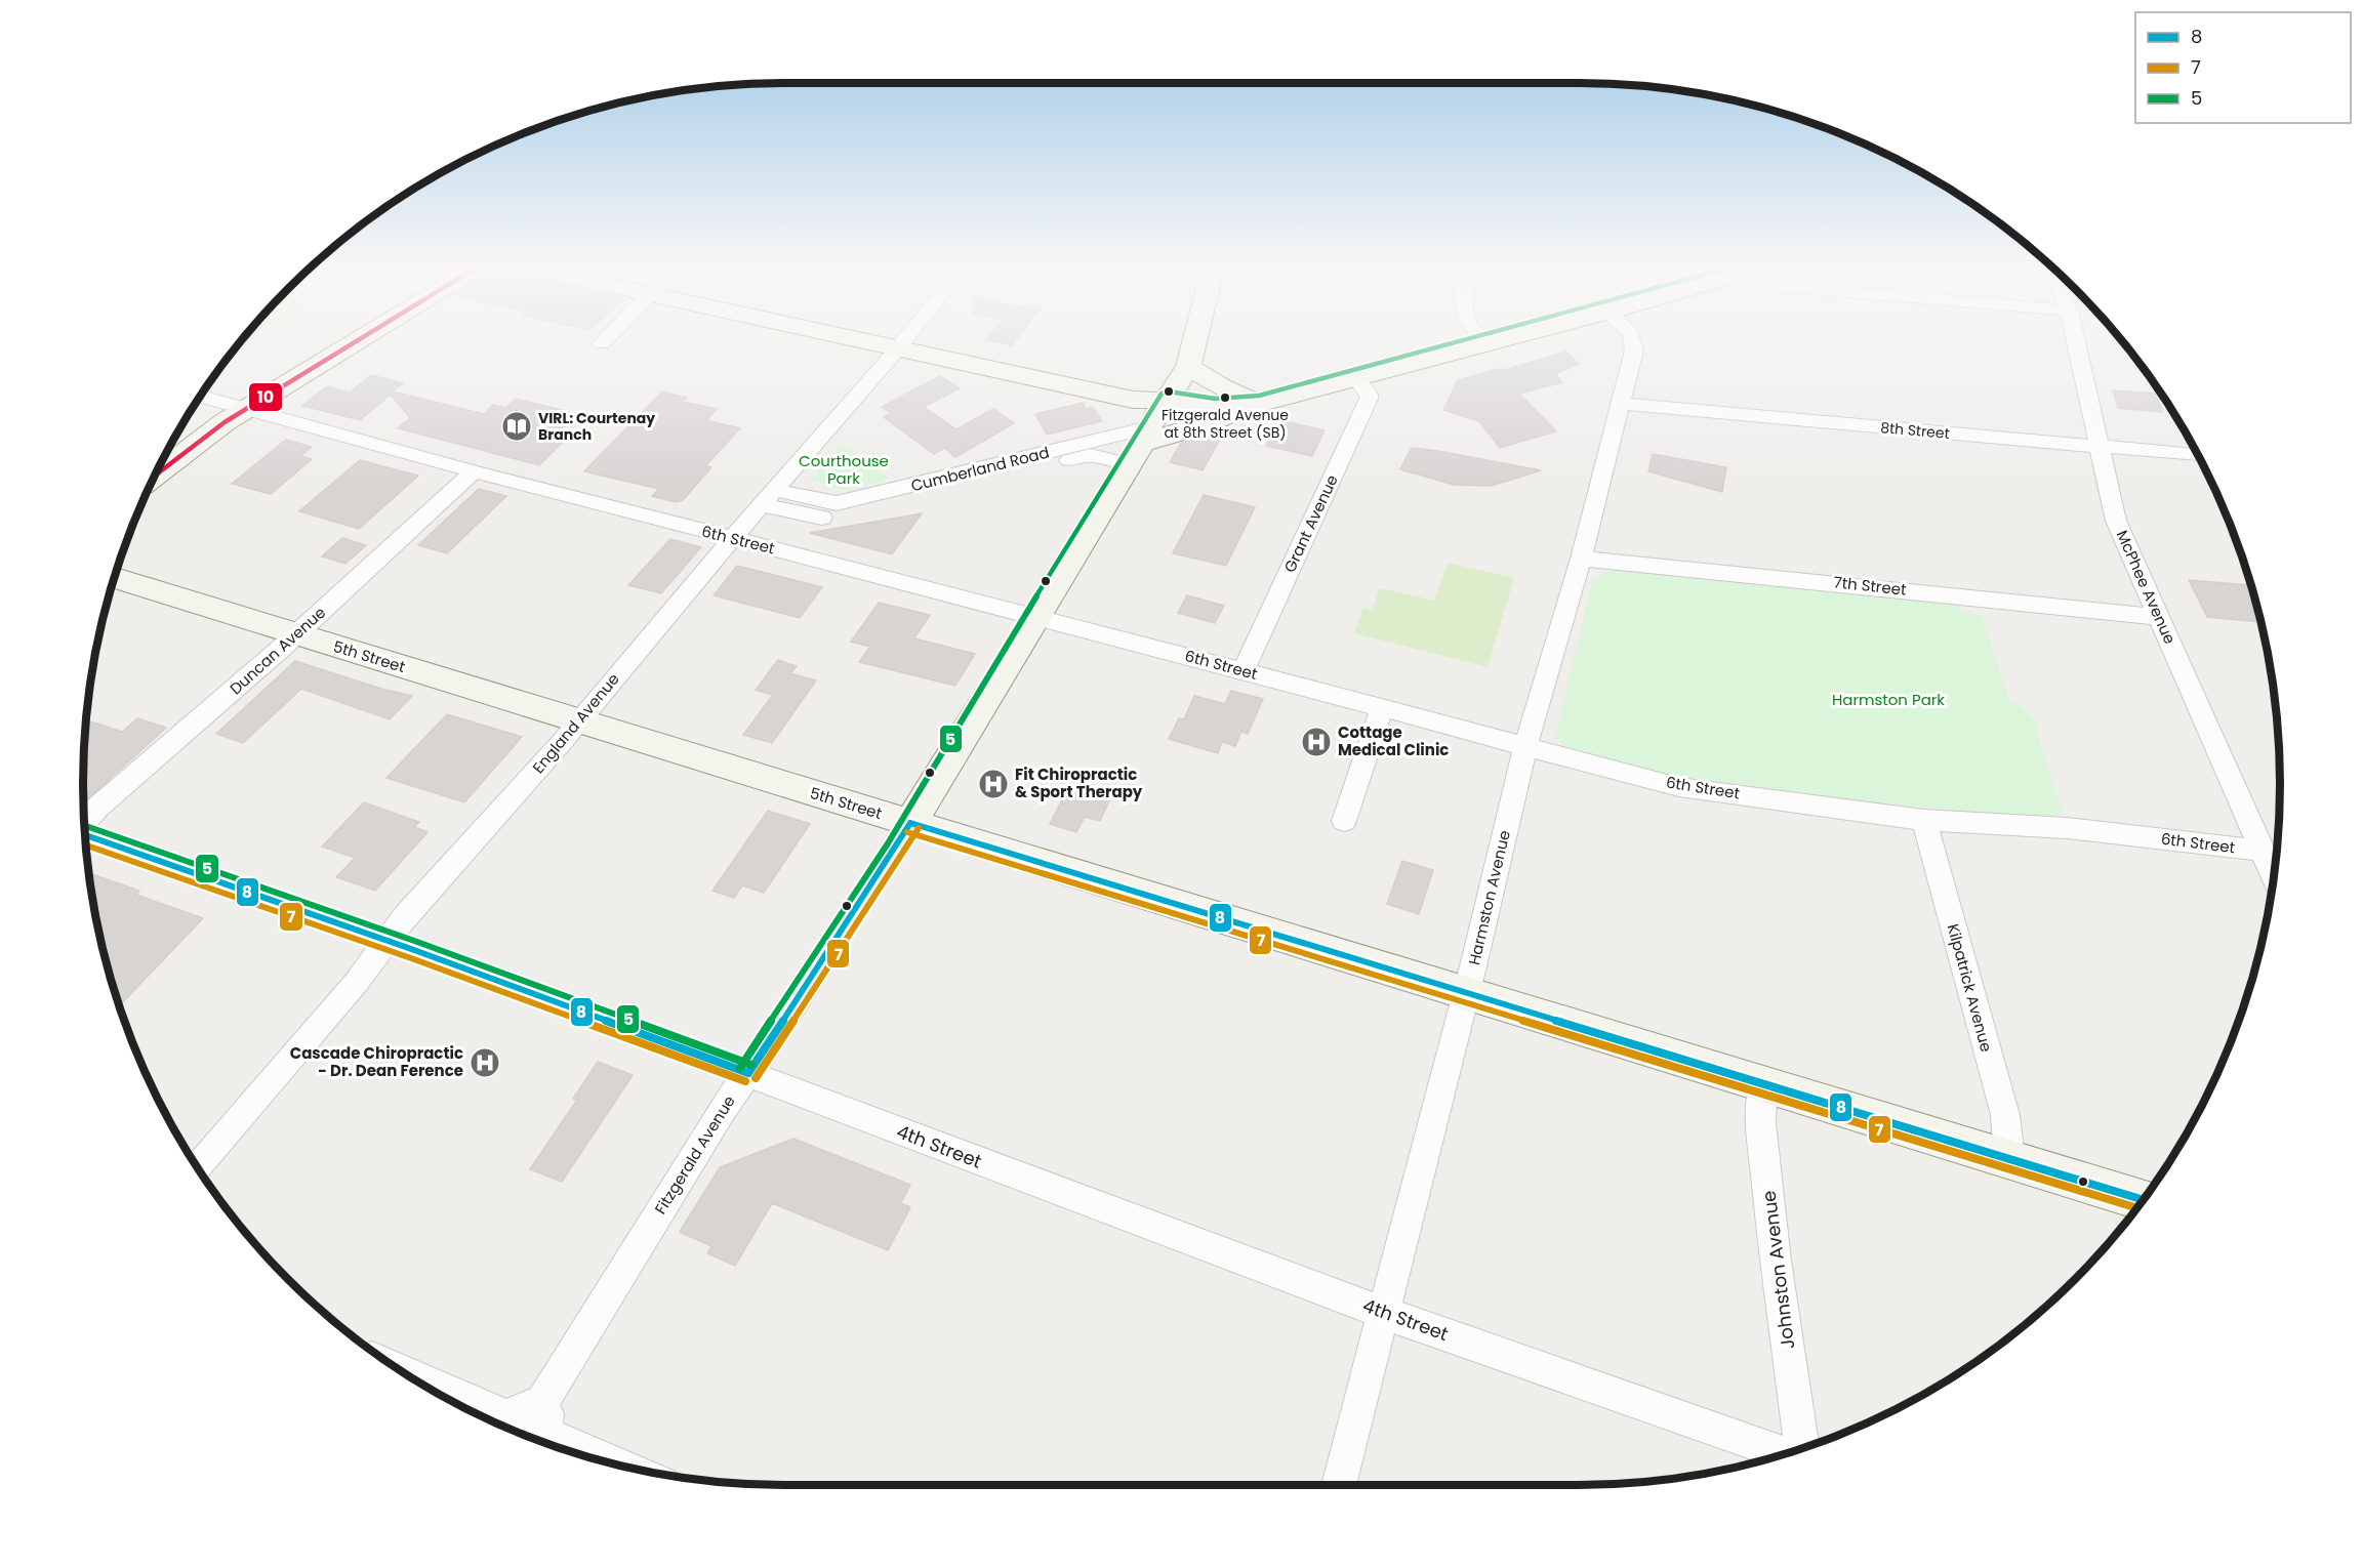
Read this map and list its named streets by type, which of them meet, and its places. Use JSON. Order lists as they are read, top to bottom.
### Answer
{
  "streets": {
    "street": [
      "8th Street",
      "Cumberland Road",
      "Grant Avenue",
      "6th Street",
      "7th Street",
      "McPhee Avenue",
      "Duncan Avenue",
      "5th Street",
      "England Avenue",
      "Harmston Avenue",
      "Kilpatrick Avenue",
      "4th Street",
      "Fitzgerald Avenue",
      "Johnston Avenue"
    ]
  },
  "crossings": [
    ["8th Street", "McPhee Avenue"],
    ["8th Street", "Harmston Avenue"],
    ["Cumberland Road", "Grant Avenue"],
    ["Cumberland Road", "England Avenue"],
    ["Cumberland Road", "Fitzgerald Avenue"],
    ["Grant Avenue", "6th Street"],
    ["6th Street", "McPhee Avenue"],
    ["6th Street", "Duncan Avenue"],
    ["6th Street", "England Avenue"],
    ["6th Street", "Harmston Avenue"],
    ["6th Street", "Kilpatrick Avenue"],
    ["6th Street", "Fitzgerald Avenue"],
    ["7th Street", "McPhee Avenue"],
    ["7th Street", "Harmston Avenue"],
    ["Duncan Avenue", "5th Street"],
    ["5th Street", "England Avenue"],
    ["5th Street", "Harmston Avenue"],
    ["5th Street", "Kilpatrick Avenue"],
    ["5th Street", "Fitzgerald Avenue"],
    ["5th Street", "Johnston Avenue"],
    ["England Avenue", "4th Street"],
    ["Harmston Avenue", "4th Street"],
    ["4th Street", "Fitzgerald Avenue"]
  ],
  "parks": ["Courthouse Park", "Harmston Park"],
  "places": {
    "other": ["Fitzgerald Avenue at 8th Street (SB)"],
    "library": ["VIRL: Courtenay Branch"],
    "hospital": ["Cottage Medical Clinic", "Fit Chiropractic & Sport Therapy", "Cascade Chiropractic - Dr. Dean Ference"]
  },
  "lines": [
    "transit line 5",
    "transit line 10",
    "transit line 8",
    "transit line 7"
  ],
  "legend": ["8", "7", "5"]
}
